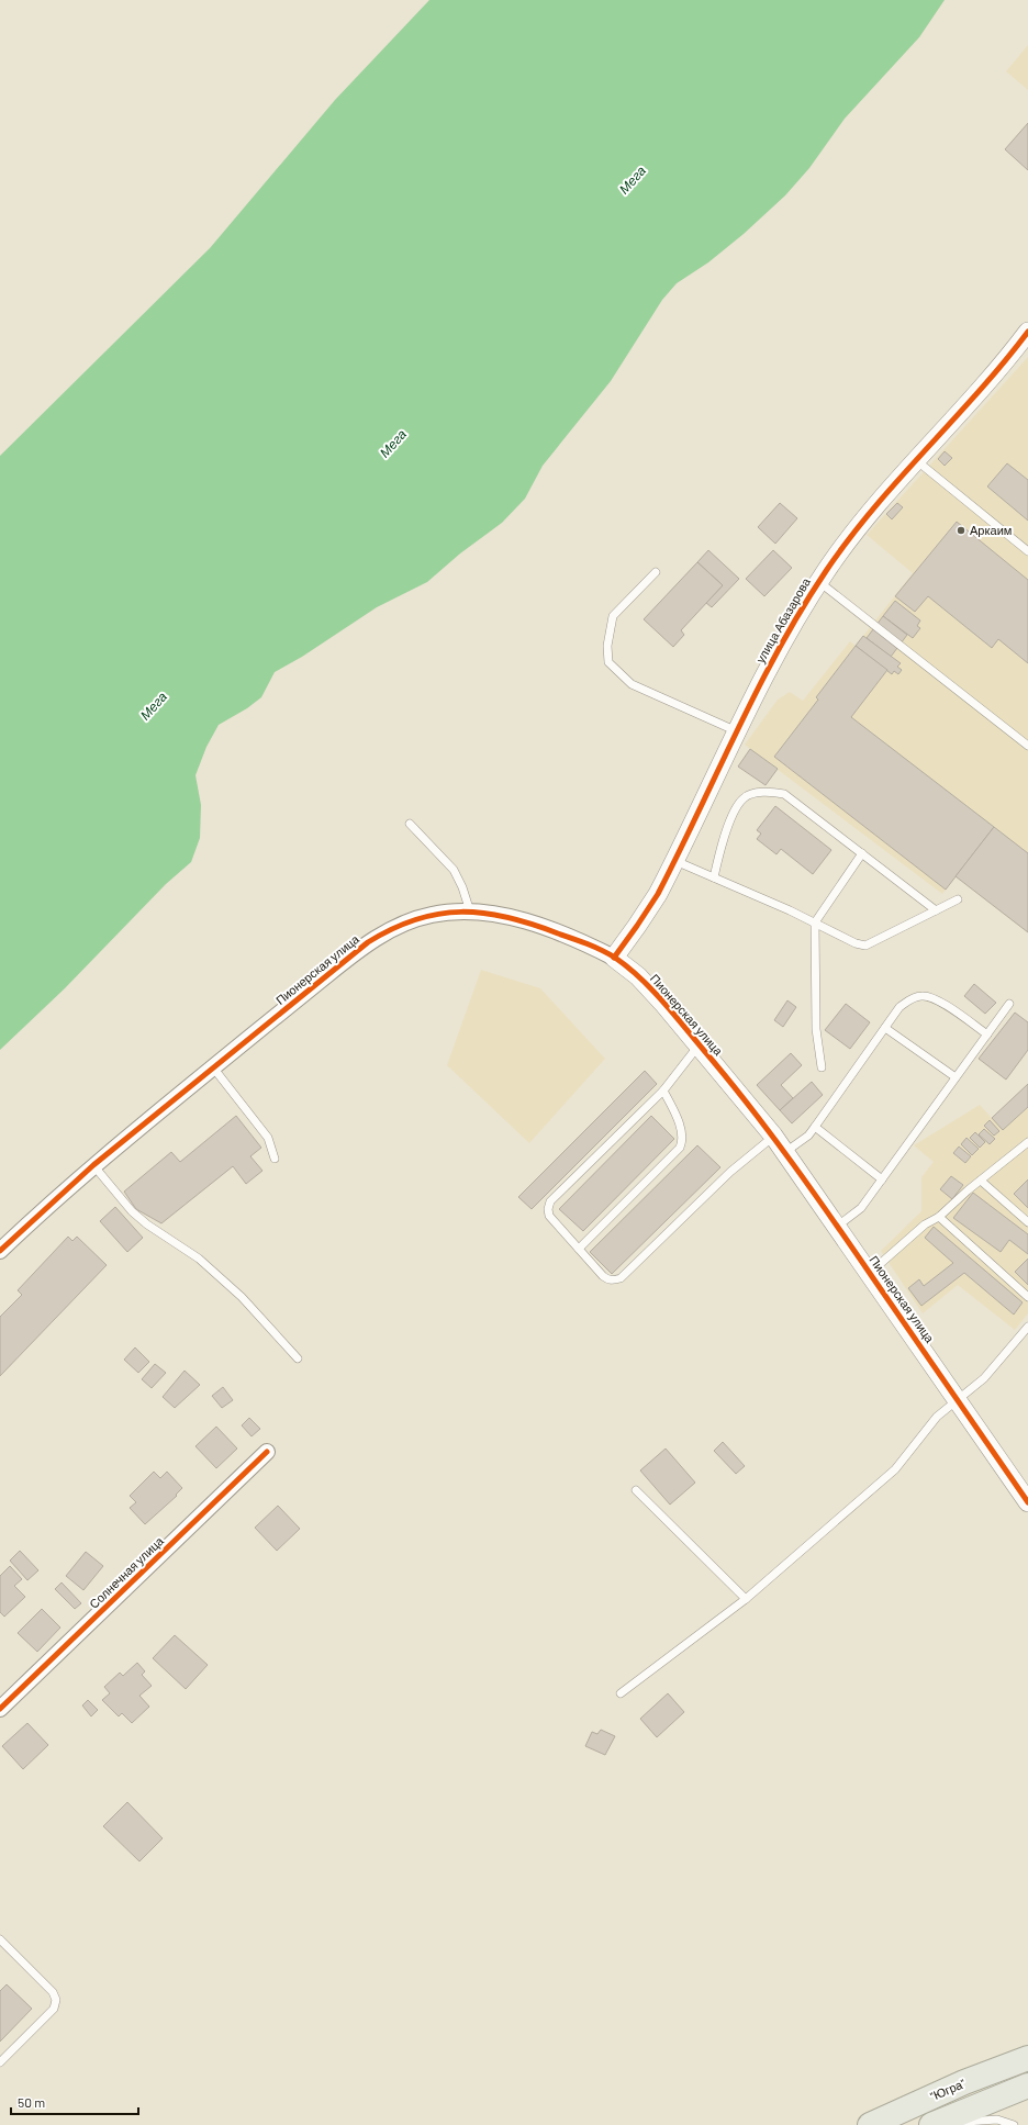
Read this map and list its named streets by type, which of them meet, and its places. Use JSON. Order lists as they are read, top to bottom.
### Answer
{
  "streets": {
    "highway": ["\"Югра\""],
    "street": ["улица Абазарова", "Пионерская улица", "Солнечная улица"]
  },
  "crossings": [
    ["улица Абазарова", "Пионерская улица"]
  ],
  "water": ["Мега"],
  "places": ["Аркаим"],
  "scale_bar": "50 m"
}
